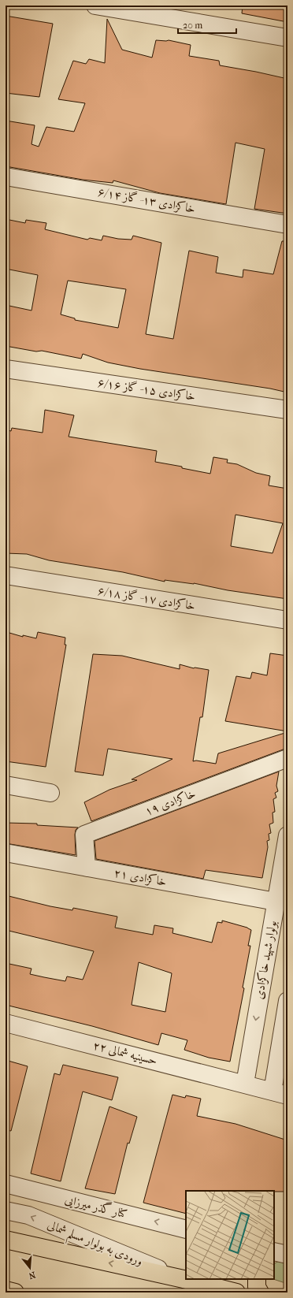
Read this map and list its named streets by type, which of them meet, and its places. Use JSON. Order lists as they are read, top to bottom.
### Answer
{
  "streets": {
    "street": [
      "خاکزادی ۱۳- گاز ۶/۱۴",
      "خاکزادی ۱۵- گاز ۶/۱۶",
      "خاکزادی ۱۷- گاز ۶/۱۸",
      "خاکزادی ۱۹",
      "خاکزادی ۲۱",
      "بولوار شهید خاکزادی",
      "حسینیه شمالی ۲۲",
      "کنار گذر میرزایی",
      "ورودی به بولوار مسلم شمالی"
    ]
  },
  "crossings": [
    ["خاکزادی ۱۹", "خاکزادی ۲۱"],
    ["خاکزادی ۲۱", "بولوار شهید خاکزادی"],
    ["بولوار شهید خاکزادی", "حسینیه شمالی ۲۲"]
  ],
  "one_way": ["کنار گذر میرزایی", "ورودی به بولوار مسلم شمالی"],
  "scale_bar": "20 m",
  "north": "bottom"
}
